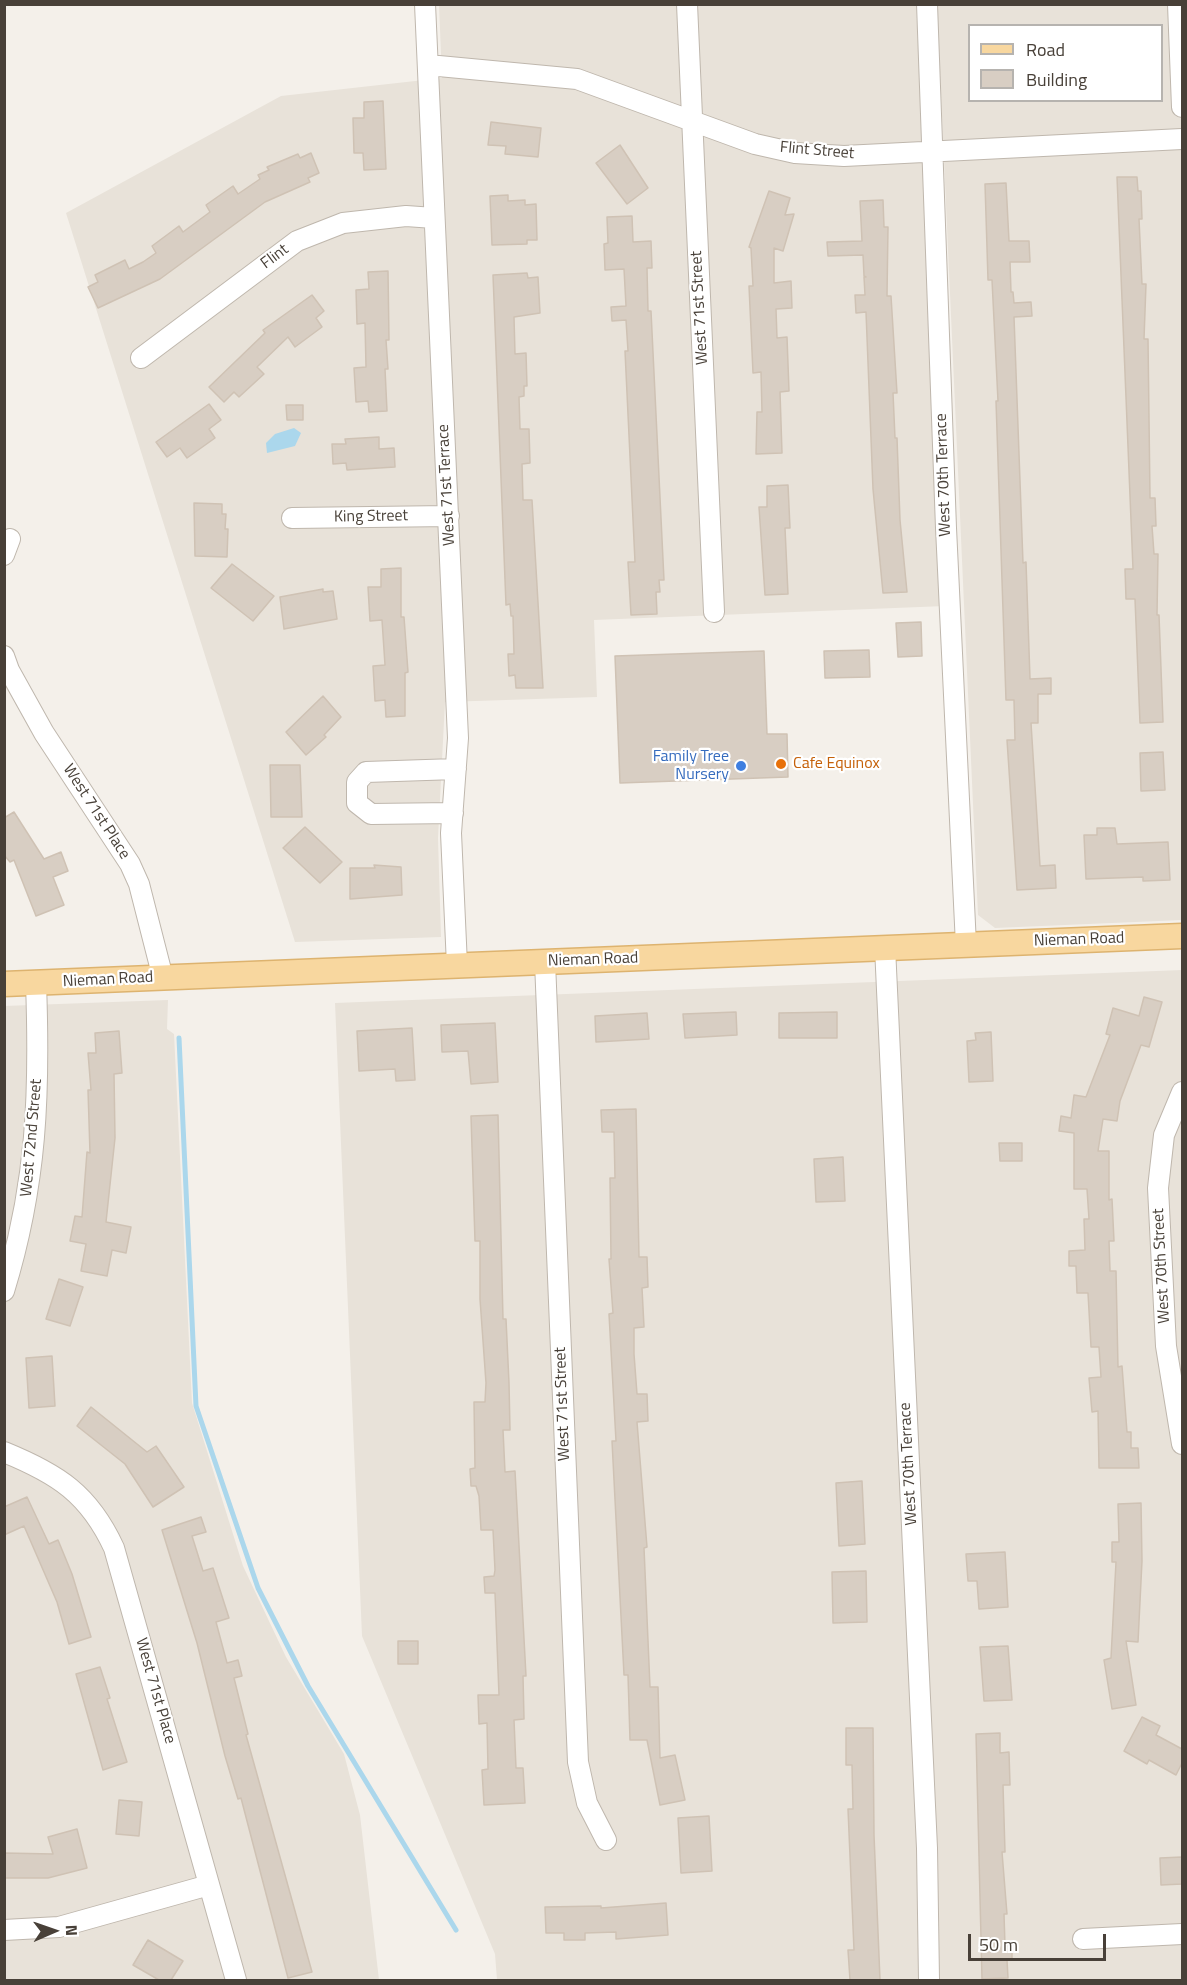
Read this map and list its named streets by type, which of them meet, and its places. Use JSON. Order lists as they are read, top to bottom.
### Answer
{
  "streets": {
    "main road": ["Nieman Road"],
    "street": [
      "Flint Street",
      "Flint",
      "West 71st Street",
      "West 70th Terrace",
      "West 71st Terrace",
      "King Street",
      "West 71st Place",
      "West 72nd Street",
      "West 70th Street"
    ]
  },
  "crossings": [
    ["Flint Street", "West 71st Street"],
    ["Flint Street", "West 70th Terrace"],
    ["Flint Street", "West 71st Terrace"],
    ["Flint", "West 71st Terrace"],
    ["West 71st Street", "Nieman Road"],
    ["West 70th Terrace", "Nieman Road"],
    ["West 71st Terrace", "King Street"],
    ["West 71st Terrace", "Nieman Road"],
    ["West 71st Place", "Nieman Road"],
    ["Nieman Road", "West 72nd Street"]
  ],
  "places": ["Cafe Equinox", "Family Tree Nursery"],
  "legend": ["Road", "Building"],
  "scale_bar": "50 m",
  "north": "right"
}
